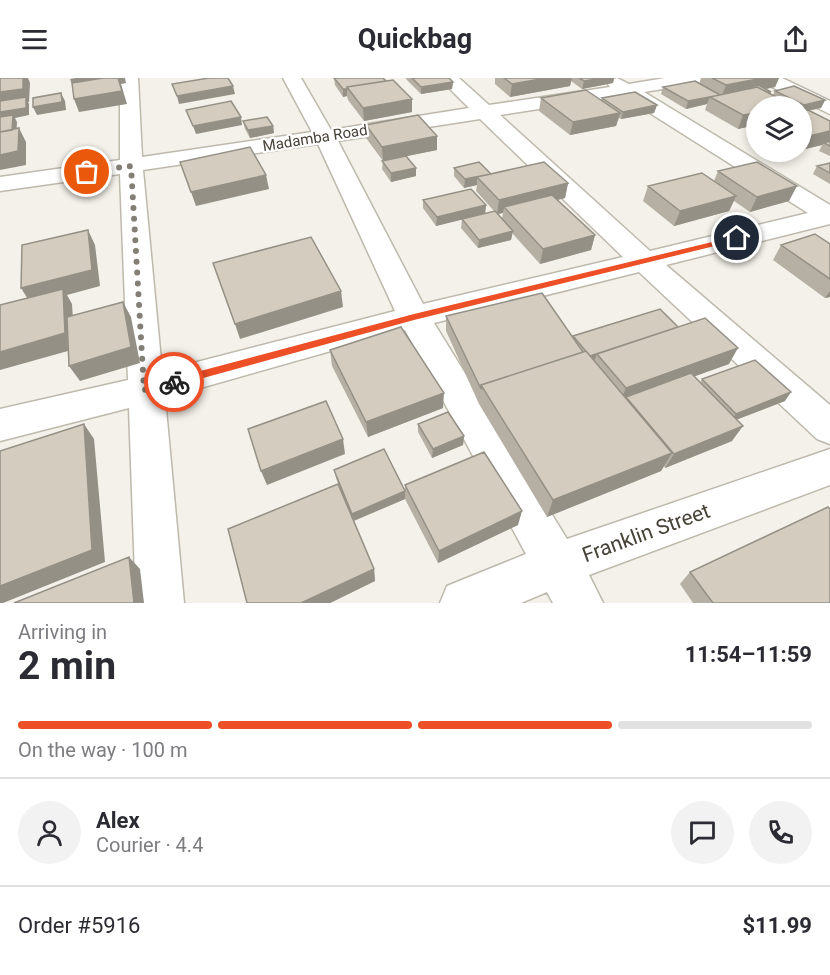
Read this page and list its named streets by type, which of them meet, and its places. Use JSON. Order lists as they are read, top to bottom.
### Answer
{
  "streets": {
    "street": ["Madamba Road", "Franklin Street"]
  },
  "page": {
    "header": "Quickbag",
    "heading": ["2 min", "Arriving in", "11:54–11:59"],
    "panel": [
      "Alex",
      "Courier · 4.4",
      "Order #5916",
      "$11.99"
    ],
    "bar": "On the way · 100 m"
  }
}
